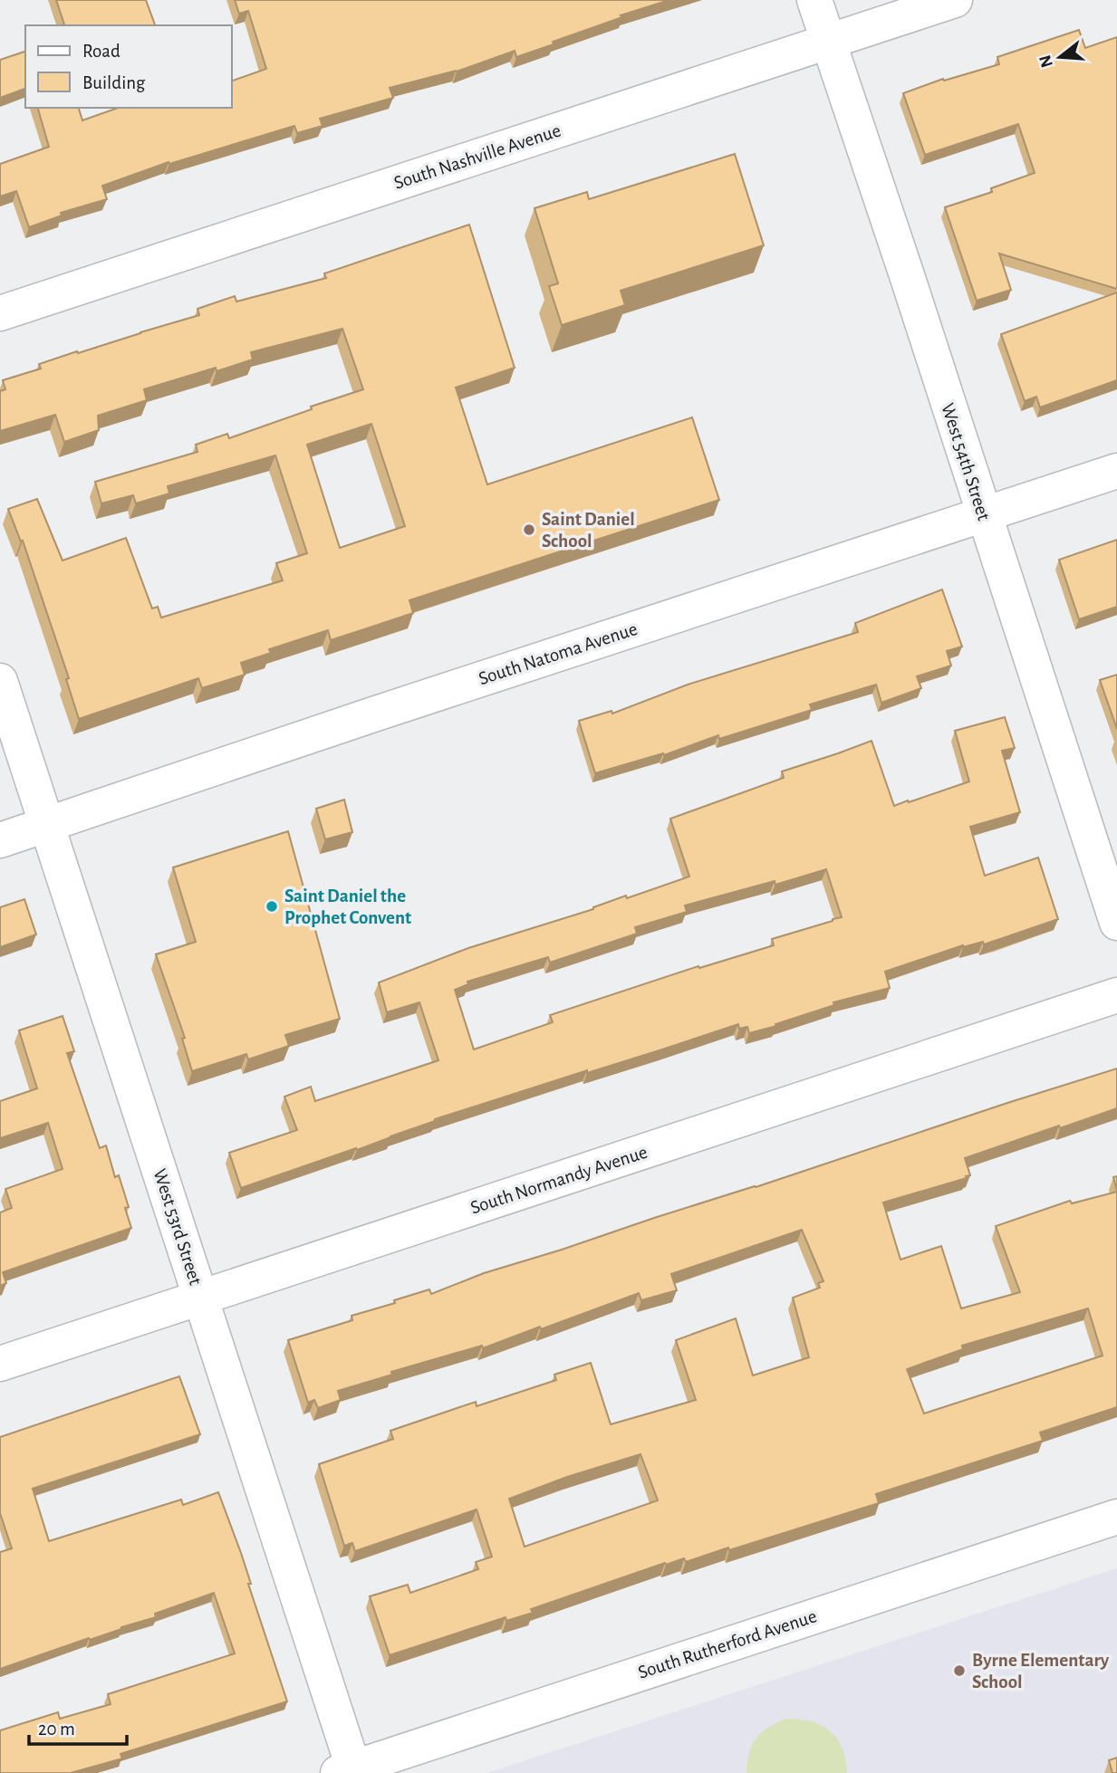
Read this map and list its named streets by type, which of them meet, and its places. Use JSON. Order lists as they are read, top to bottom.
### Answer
{
  "streets": {
    "street": [
      "South Nashville Avenue",
      "West 54th Street",
      "South Natoma Avenue",
      "South Normandy Avenue",
      "West 53rd Street",
      "South Rutherford Avenue"
    ]
  },
  "crossings": [
    ["South Nashville Avenue", "West 54th Street"],
    ["West 54th Street", "South Natoma Avenue"],
    ["South Natoma Avenue", "West 53rd Street"],
    ["South Normandy Avenue", "West 53rd Street"],
    ["West 53rd Street", "South Rutherford Avenue"]
  ],
  "places": ["Saint Daniel School", "Saint Daniel the Prophet Convent", "Byrne Elementary School"],
  "legend": ["Road", "Building"],
  "scale_bar": "20 m",
  "north": "left"
}
